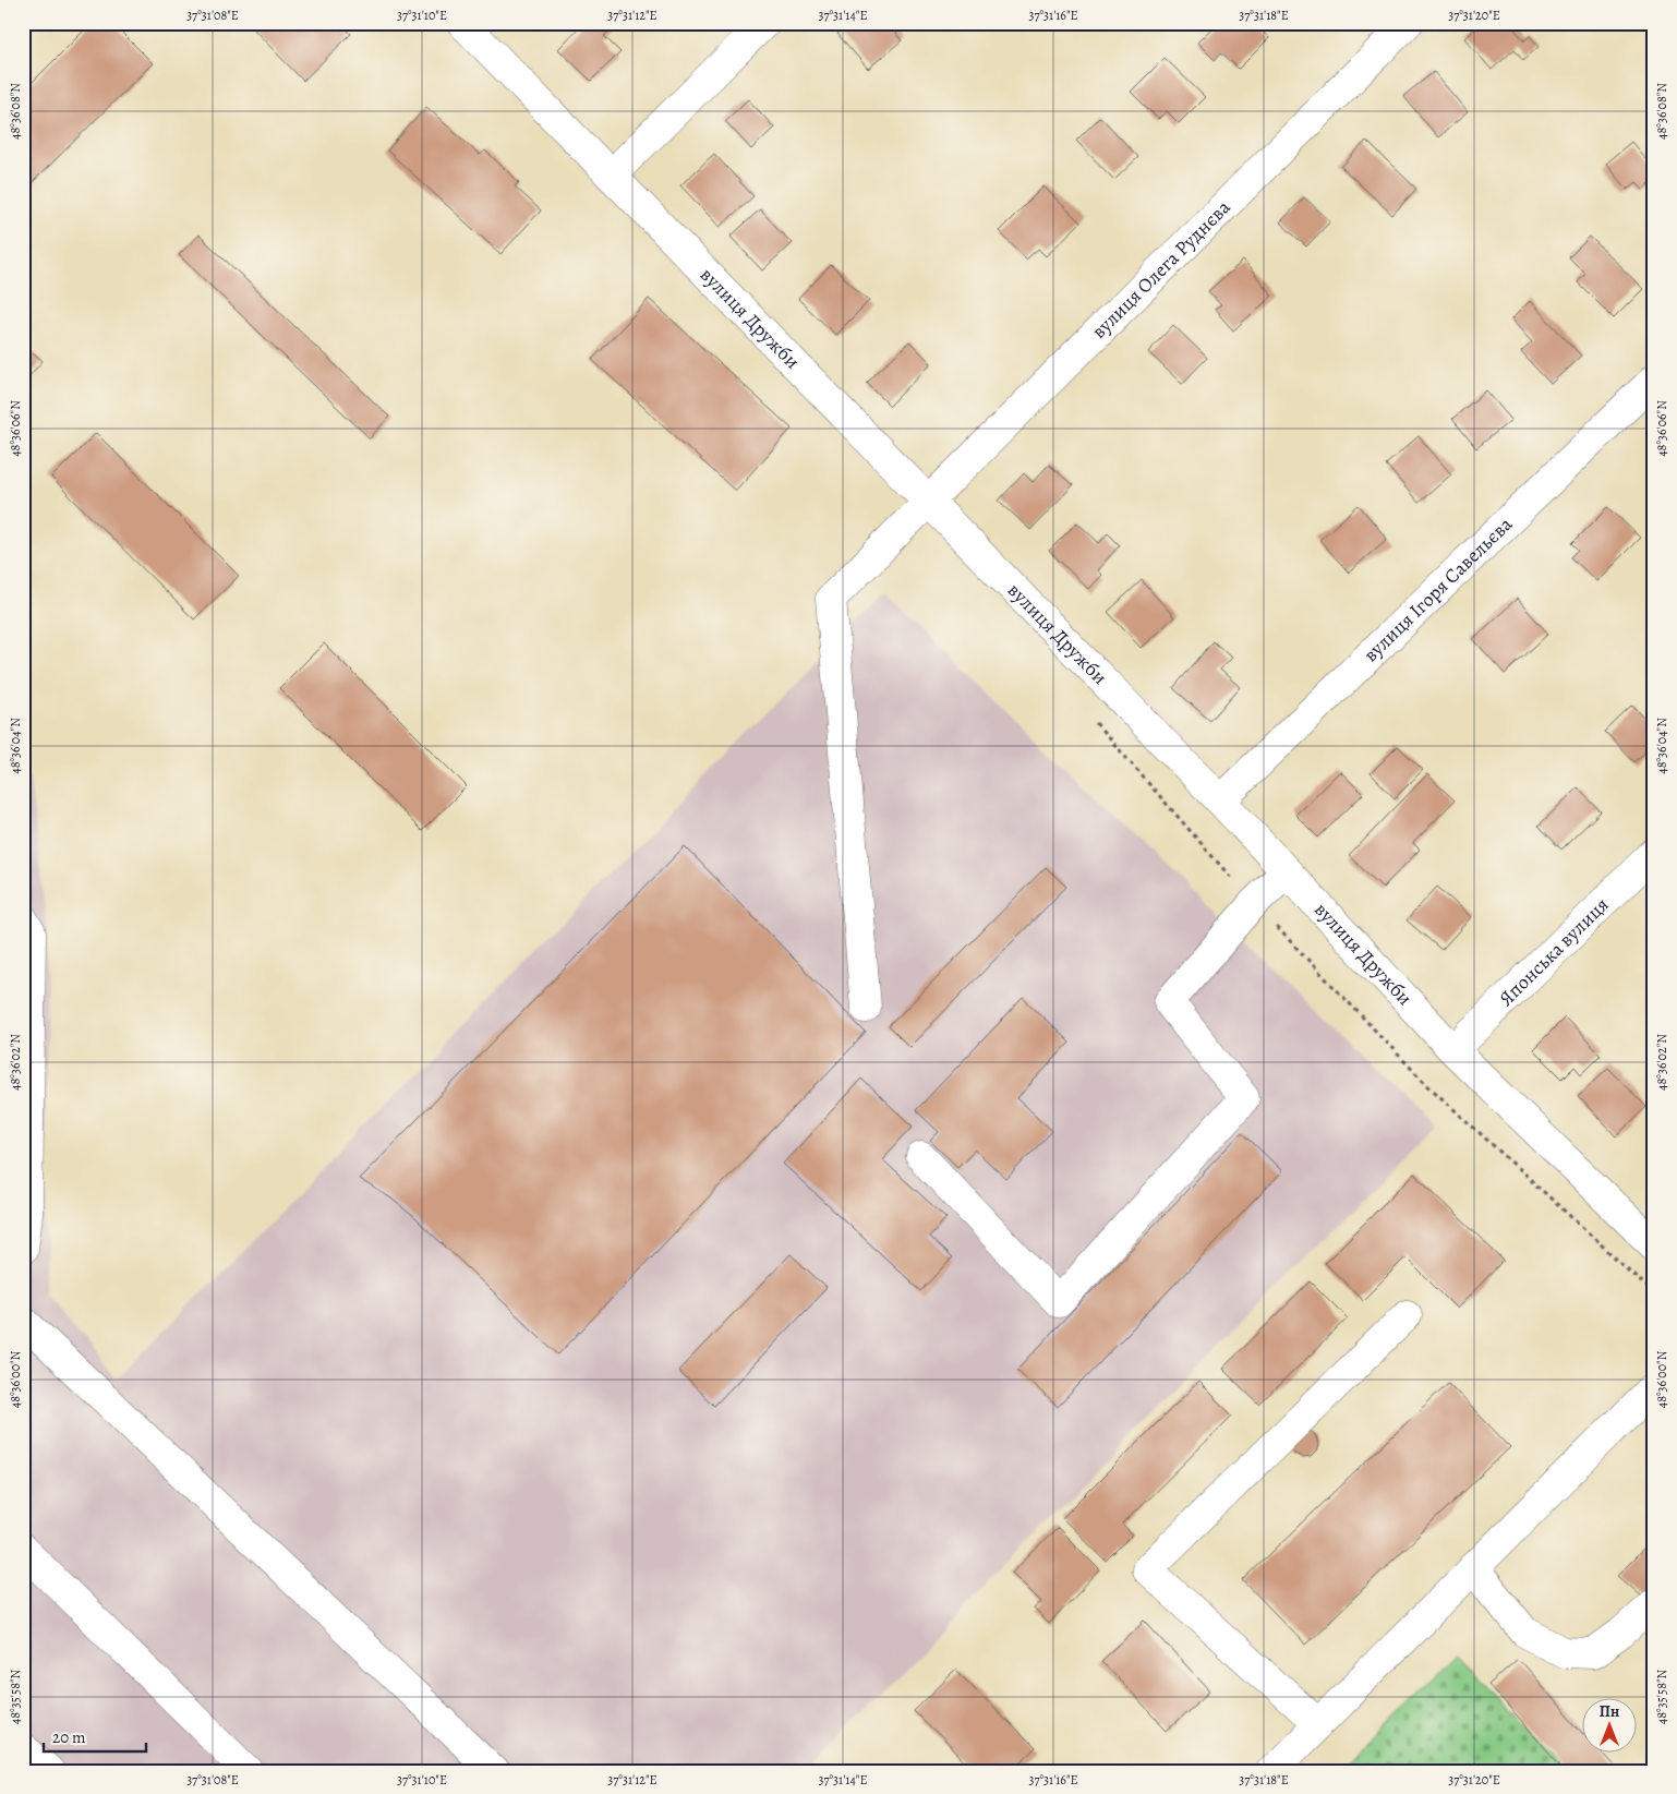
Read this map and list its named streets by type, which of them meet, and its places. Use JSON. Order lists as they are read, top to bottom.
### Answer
{
  "streets": {
    "street": [
      "вулиця Олега Руднєва",
      "вулиця Дружби",
      "вулиця Ігоря Савельєва",
      "Японська вулиця"
    ]
  },
  "crossings": [
    ["вулиця Олега Руднєва", "вулиця Дружби"],
    ["вулиця Дружби", "вулиця Ігоря Савельєва"],
    ["вулиця Дружби", "Японська вулиця"]
  ],
  "scale_bar": "20 m",
  "north": "top",
  "coordinates": [
    "37°31'08\"E",
    "37°31'10\"E",
    "37°31'12\"E",
    "37°31'14\"E",
    "37°31'16\"E",
    "37°31'18\"E",
    "37°31'20\"E",
    "48°36'08\"N",
    "48°36'06\"N",
    "48°36'04\"N",
    "48°36'02\"N",
    "48°36'00\"N",
    "48°35'58\"N"
  ]
}
